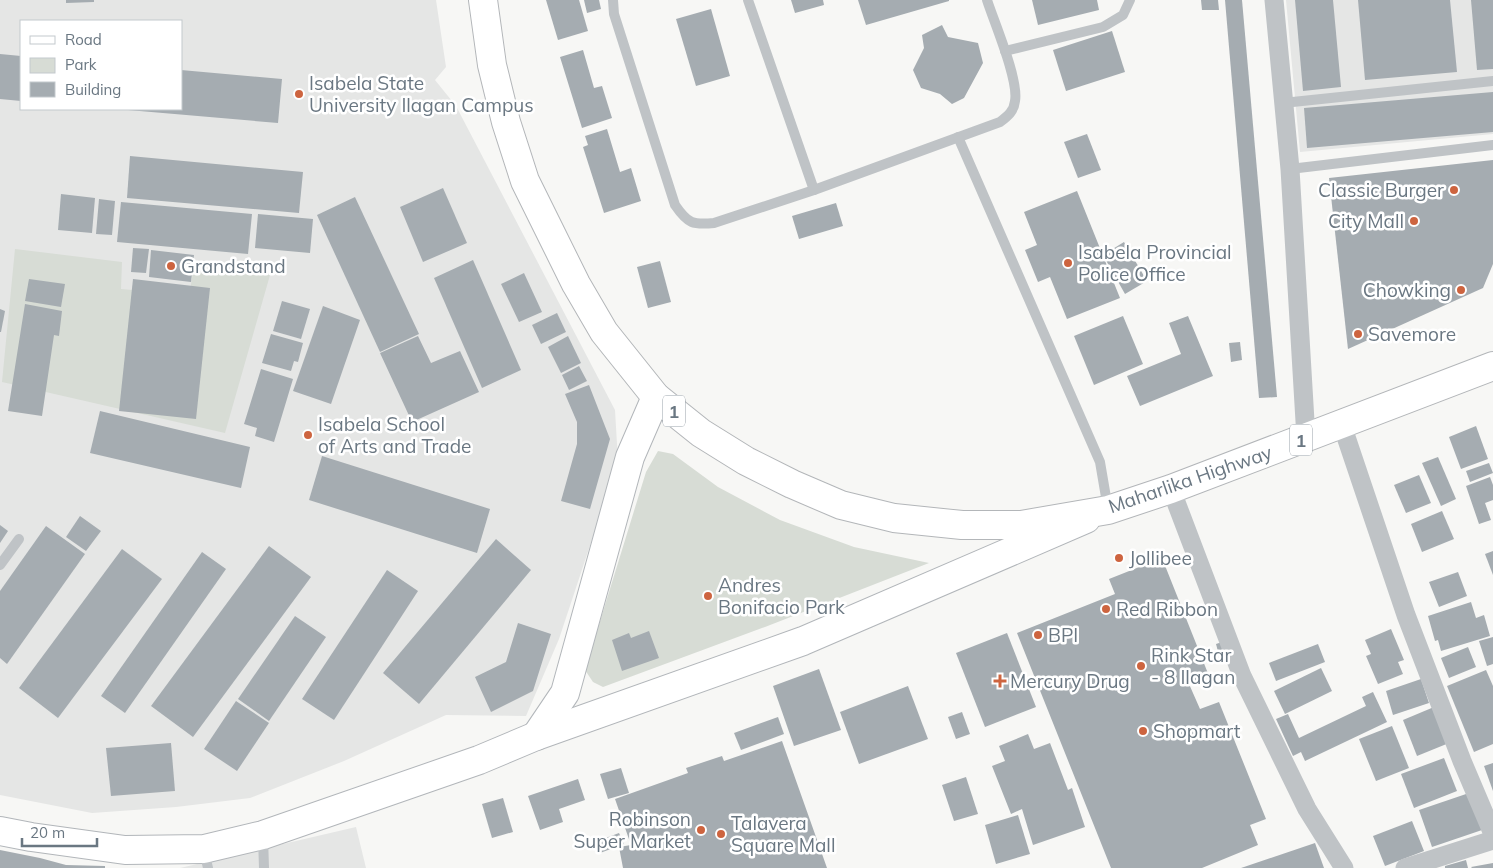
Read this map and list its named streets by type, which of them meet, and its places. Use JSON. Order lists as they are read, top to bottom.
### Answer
{
  "streets": {
    "main road": ["1", "Maharlika Highway"]
  },
  "places": {
    "other": [
      "Isabela State University Ilagan Campus",
      "Classic Burger",
      "City Mall",
      "Isabela Provincial Police Office",
      "Grandstand",
      "Chowking",
      "Savemore",
      "Isabela School of Arts and Trade",
      "Jollibee",
      "Andres Bonifacio Park",
      "Red Ribbon",
      "BPI",
      "Rink Star - 8 Ilagan",
      "Shopmart",
      "Robinson Super Market",
      "Talavera Square Mall"
    ],
    "health": ["Mercury Drug"]
  },
  "legend": ["Road", "Park", "Building"],
  "scale_bar": "20 m"
}
